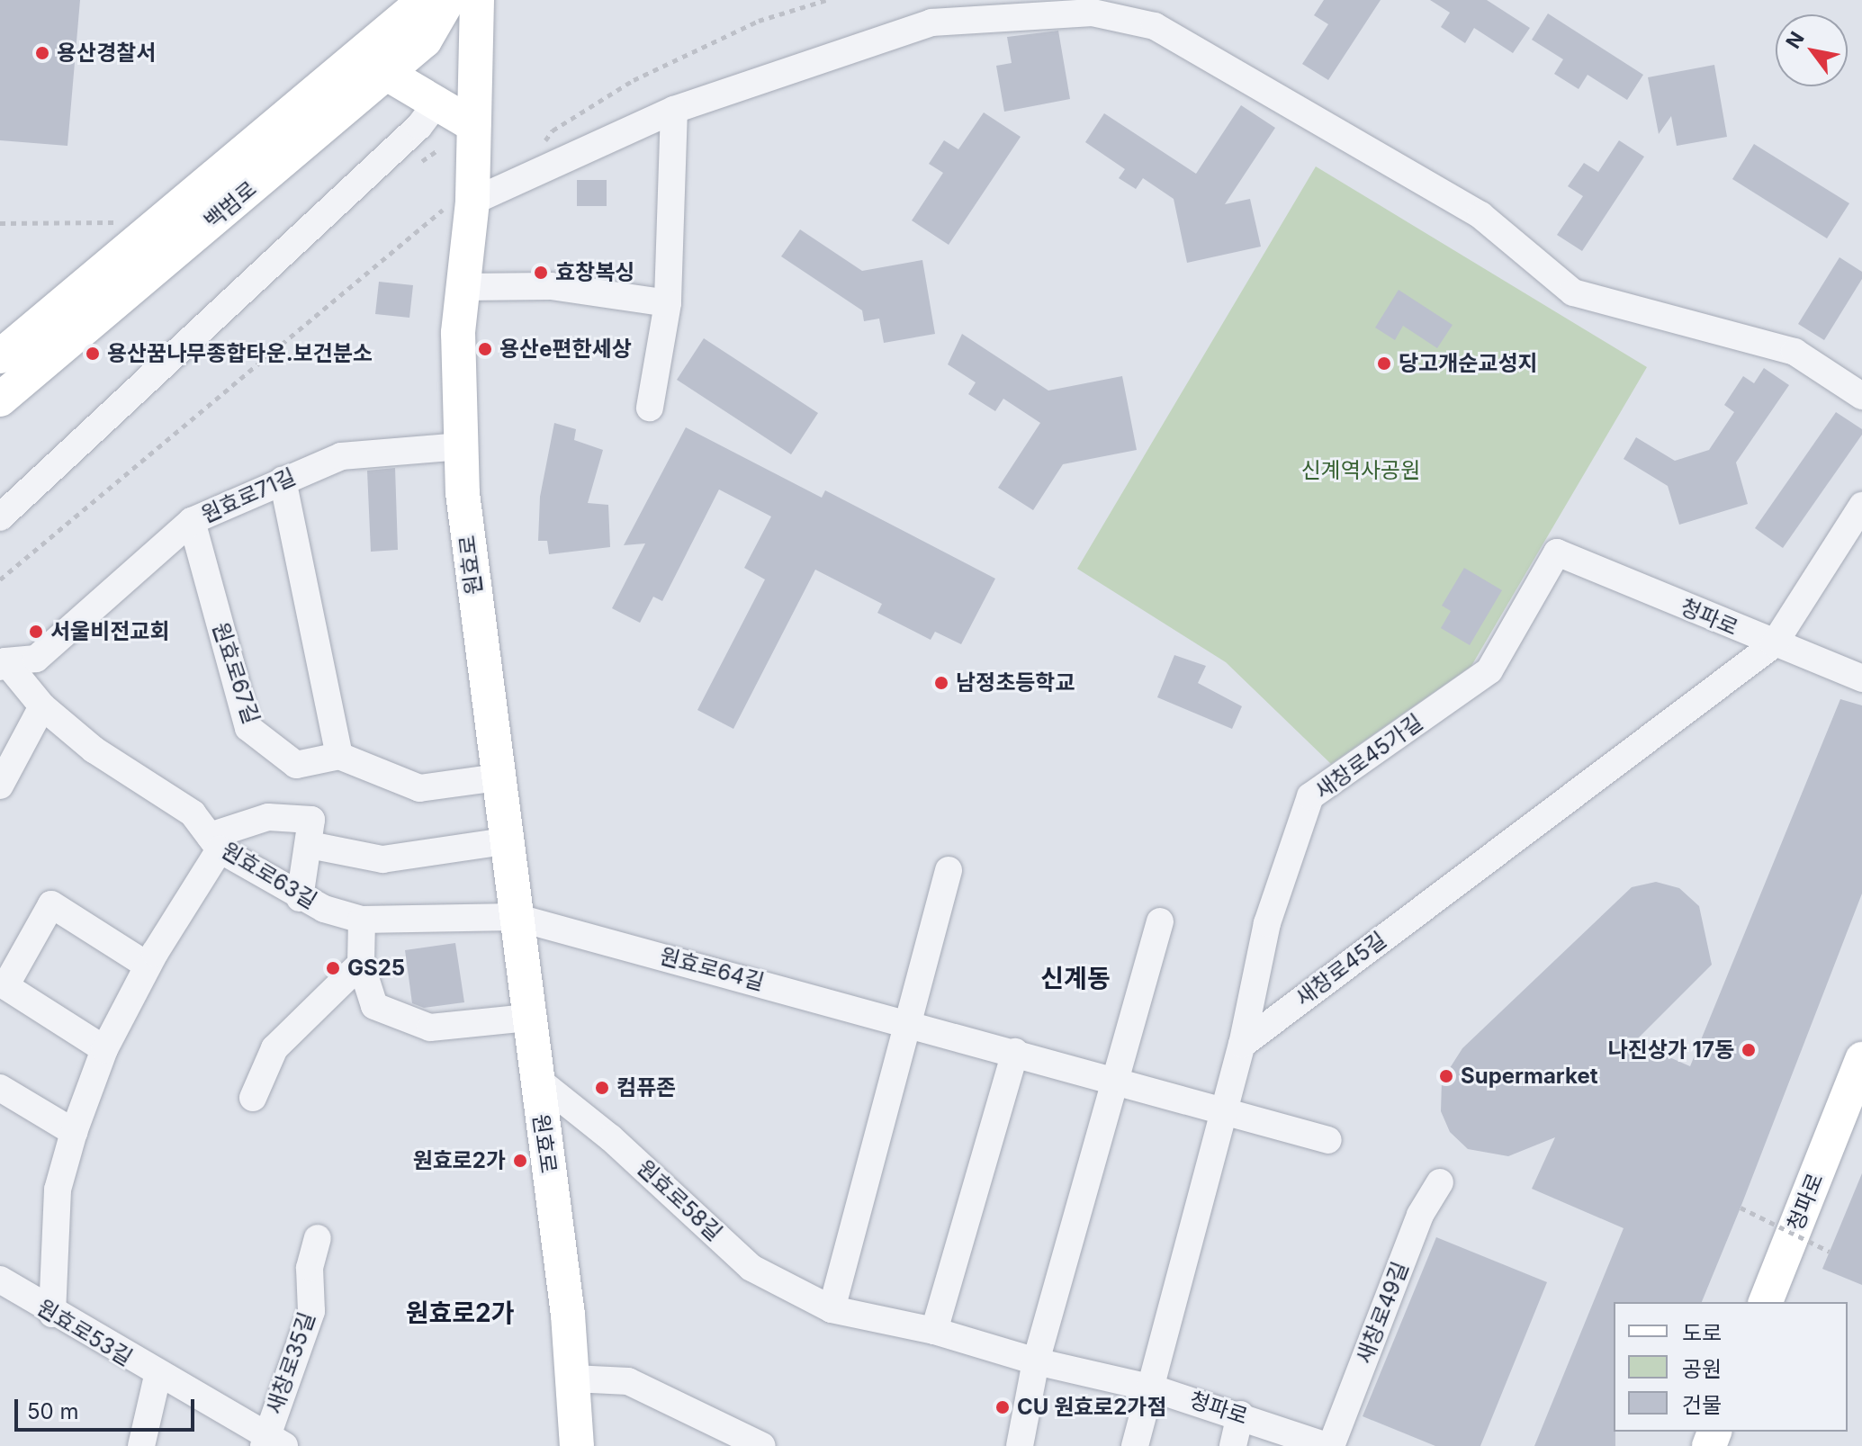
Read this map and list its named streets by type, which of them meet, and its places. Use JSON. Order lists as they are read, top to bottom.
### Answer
{
  "streets": {
    "main road": ["백범로", "원효로", "청파로"],
    "street": [
      "원효로71길",
      "원효로67길",
      "새창로45가길",
      "원효로63길",
      "원효로64길",
      "새창로45길",
      "원효로58길",
      "새창로49길",
      "원효로53길",
      "새창로35길"
    ]
  },
  "crossings": [
    ["원효로71길", "원효로"],
    ["원효로71길", "원효로67길"],
    ["원효로71길", "원효로63길"],
    ["원효로", "원효로63길"],
    ["원효로", "원효로64길"],
    ["원효로", "원효로58길"],
    ["청파로", "새창로45가길"],
    ["청파로", "새창로45길"],
    ["청파로", "원효로58길"],
    ["청파로", "새창로49길"],
    ["새창로45가길", "새창로45길"],
    ["원효로63길", "원효로64길"],
    ["원효로53길", "새창로35길"]
  ],
  "districts": ["신계동", "원효로2가"],
  "parks": ["신계역사공원"],
  "places": [
    "용산경찰서",
    "효창복싱",
    "용산e편한세상",
    "용산꿈나무종합타운.보건분소",
    "당고개순교성지",
    "서울비전교회",
    "남정초등학교",
    "GS25",
    "나진상가 17동",
    "Supermarket",
    "컴퓨존",
    "원효로2가",
    "CU 원효로2가점"
  ],
  "legend": ["도로", "공원", "건물"],
  "scale_bar": "50 m",
  "north": "top left"
}
